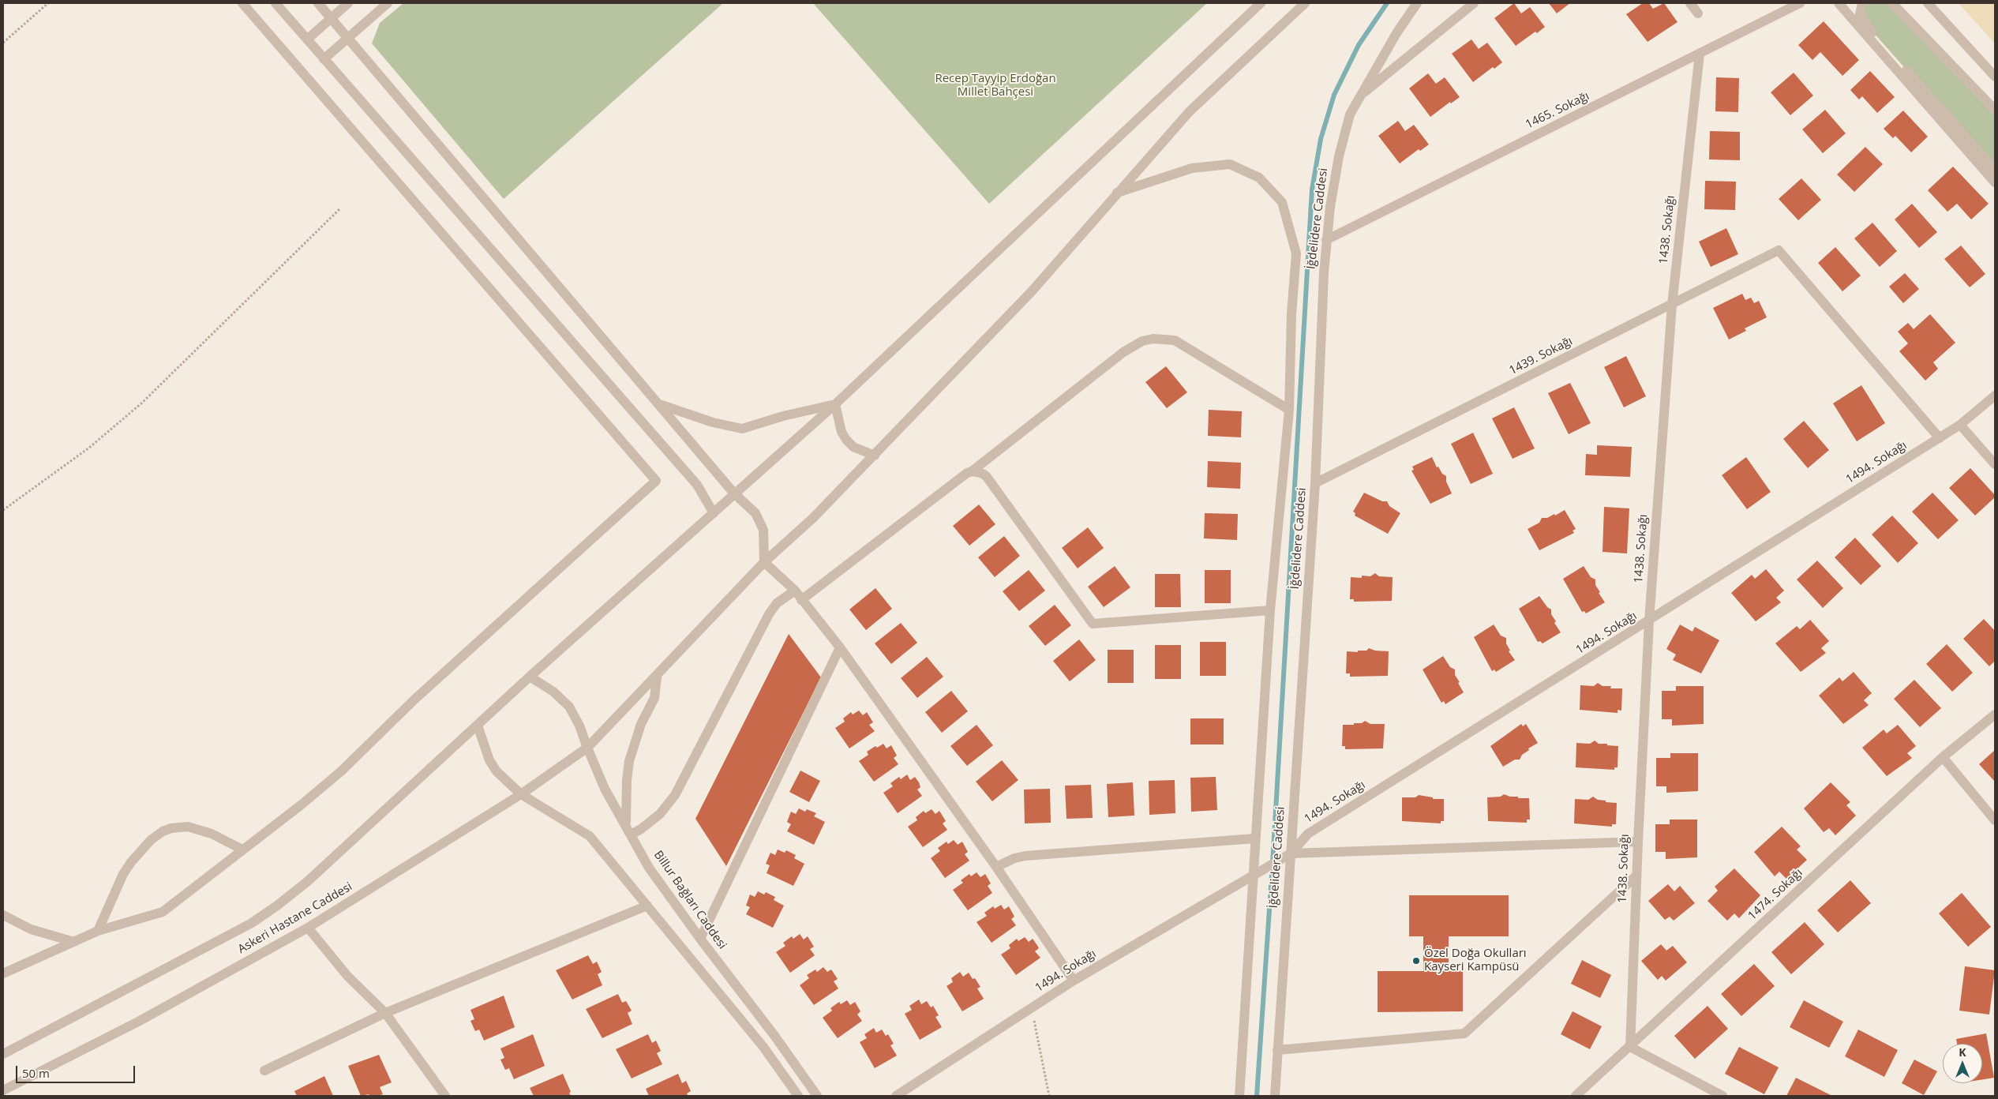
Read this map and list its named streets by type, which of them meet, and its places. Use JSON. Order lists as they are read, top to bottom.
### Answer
{
  "streets": {
    "street": [
      "1465. Sokağı",
      "İğdelidere Caddesi",
      "1438. Sokağı",
      "1439. Sokağı",
      "1494. Sokağı",
      "1474. Sokağı",
      "Billur Bağları Caddesi",
      "Askeri Hastane Caddesi"
    ]
  },
  "crossings": [
    ["1465. Sokağı", "İğdelidere Caddesi"],
    ["1465. Sokağı", "1438. Sokağı"],
    ["İğdelidere Caddesi", "1439. Sokağı"],
    ["İğdelidere Caddesi", "1494. Sokağı"],
    ["İğdelidere Caddesi", "Askeri Hastane Caddesi"],
    ["1438. Sokağı", "1439. Sokağı"],
    ["1438. Sokağı", "1494. Sokağı"],
    ["1438. Sokağı", "1474. Sokağı"],
    ["1439. Sokağı", "1494. Sokağı"],
    ["Billur Bağları Caddesi", "Askeri Hastane Caddesi"]
  ],
  "parks": ["Recep Tayyip Erdoğan Millet Bahçesi"],
  "places": ["Özel Doğa Okulları Kayseri Kampüsü"],
  "scale_bar": "50 m",
  "north": "top"
}
